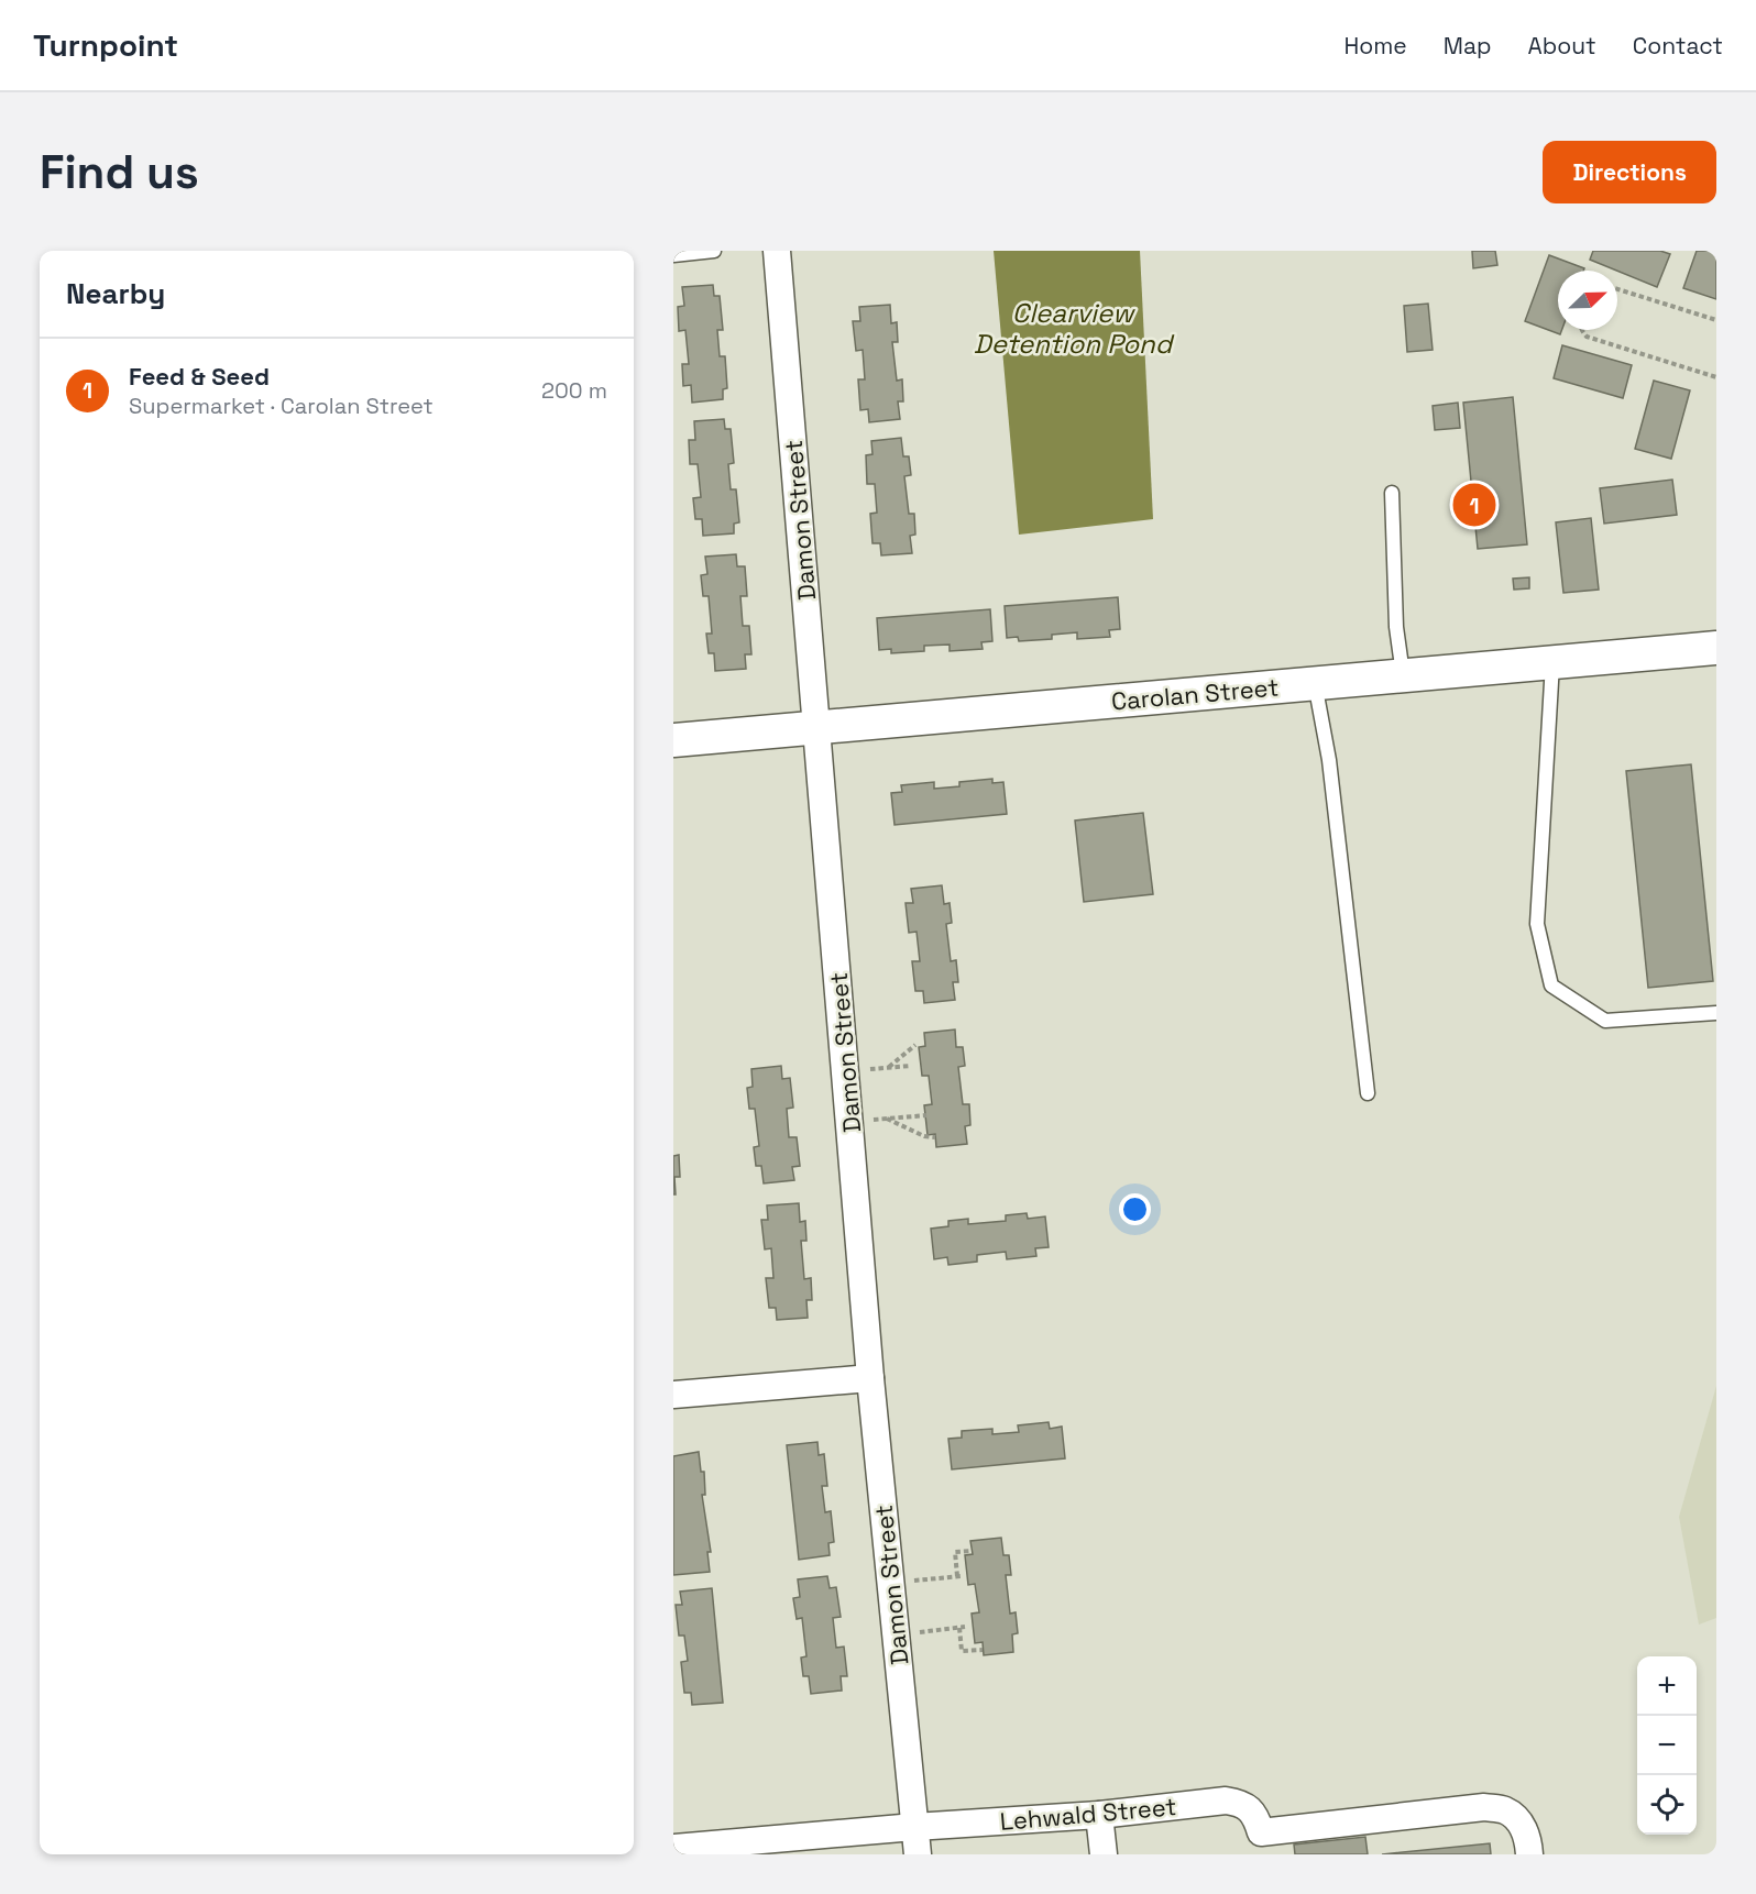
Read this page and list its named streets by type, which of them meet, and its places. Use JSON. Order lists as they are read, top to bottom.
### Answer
{
  "streets": {
    "street": ["Damon Street", "Carolan Street", "Lehwald Street"]
  },
  "crossings": [
    ["Damon Street", "Carolan Street"],
    ["Damon Street", "Lehwald Street"]
  ],
  "water": ["Clearview Detention Pond"],
  "north": "top right",
  "page": {
    "header": "Turnpoint",
    "nav": [
      "Home",
      "Map",
      "About",
      "Contact"
    ],
    "buttons": "Directions",
    "title": "Find us",
    "heading": "Nearby",
    "list": [
      {
        "mark": "1",
        "name": "Feed & Seed",
        "note": "Supermarket · Carolan Street",
        "value": "200 m"
      }
    ],
    "pins": "1",
    "map_buttons": ["+", "−"]
  }
}
